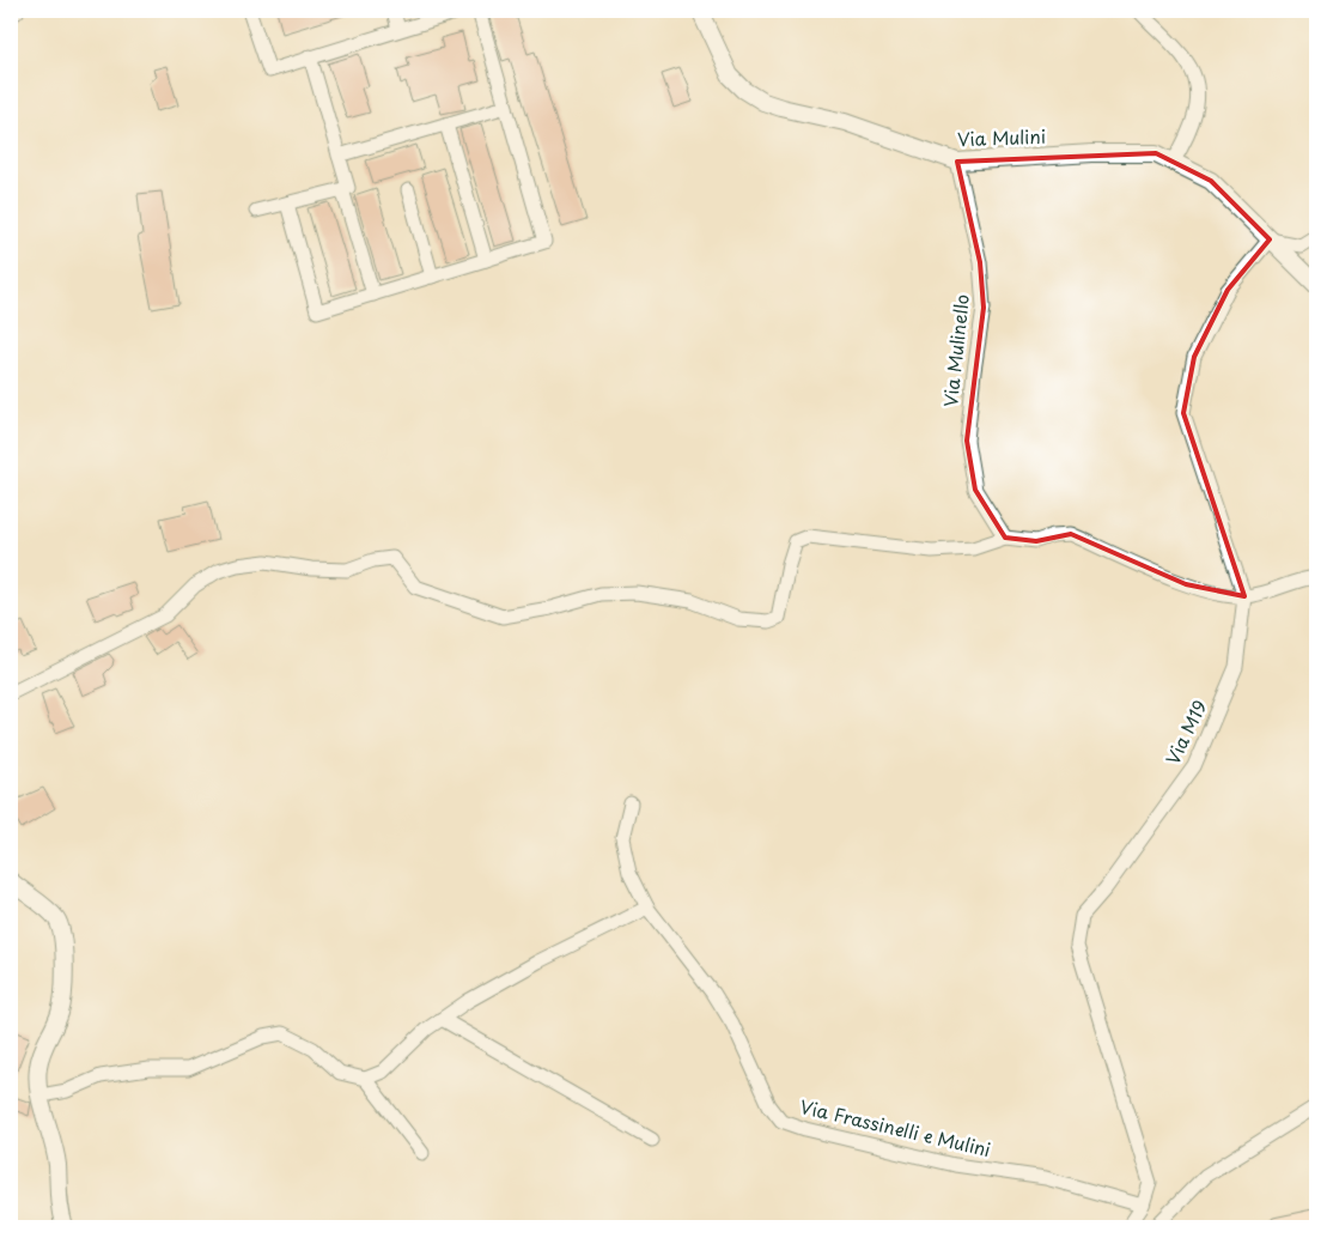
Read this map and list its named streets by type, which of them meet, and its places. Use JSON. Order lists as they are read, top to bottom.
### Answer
{
  "streets": {
    "street": [
      "Via Mulini",
      "Via Mulinello",
      "Via M19",
      "Via Frassinelli e Mulini"
    ]
  },
  "crossings": [
    ["Via Mulini", "Via Mulinello"],
    ["Via Mulini", "Via M19"],
    ["Via M19", "Via Frassinelli e Mulini"]
  ]
}
